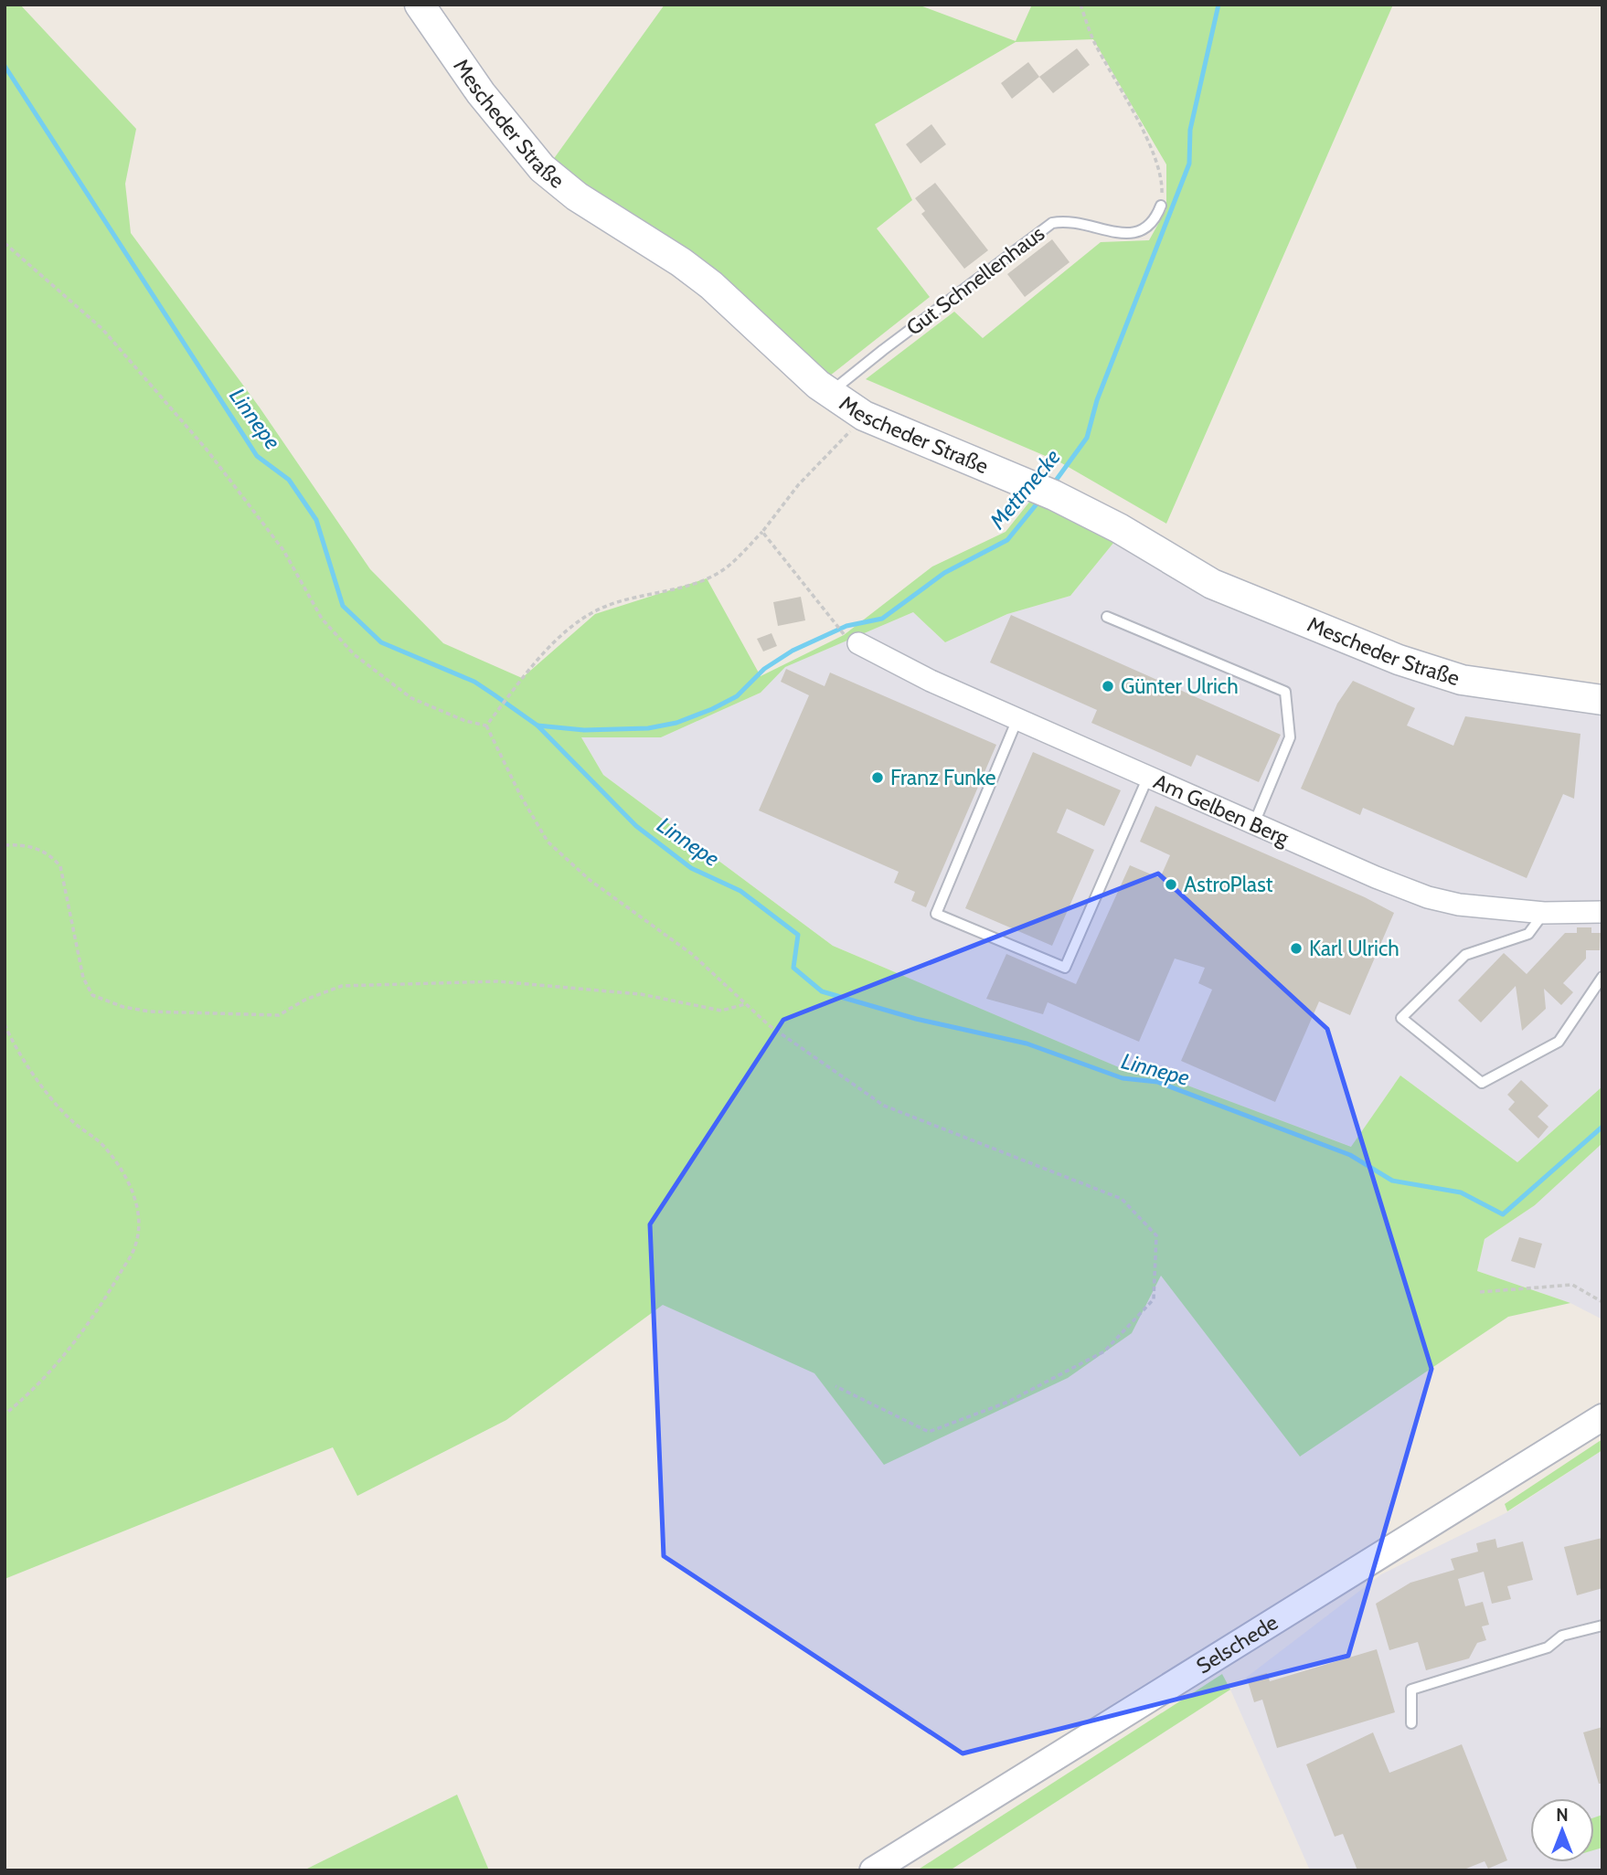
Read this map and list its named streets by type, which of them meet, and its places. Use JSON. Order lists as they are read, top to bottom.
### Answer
{
  "streets": {
    "main road": ["Mescheder Straße"],
    "street": ["Am Gelben Berg", "Selschede"],
    "lane": ["Gut Schnellenhaus"]
  },
  "crossings": [
    ["Mescheder Straße", "Gut Schnellenhaus"]
  ],
  "water": ["Linnepe", "Mettmecke"],
  "places": [
    "Günter Ulrich",
    "Franz Funke",
    "AstroPlast",
    "Karl Ulrich"
  ],
  "north": "top"
}
